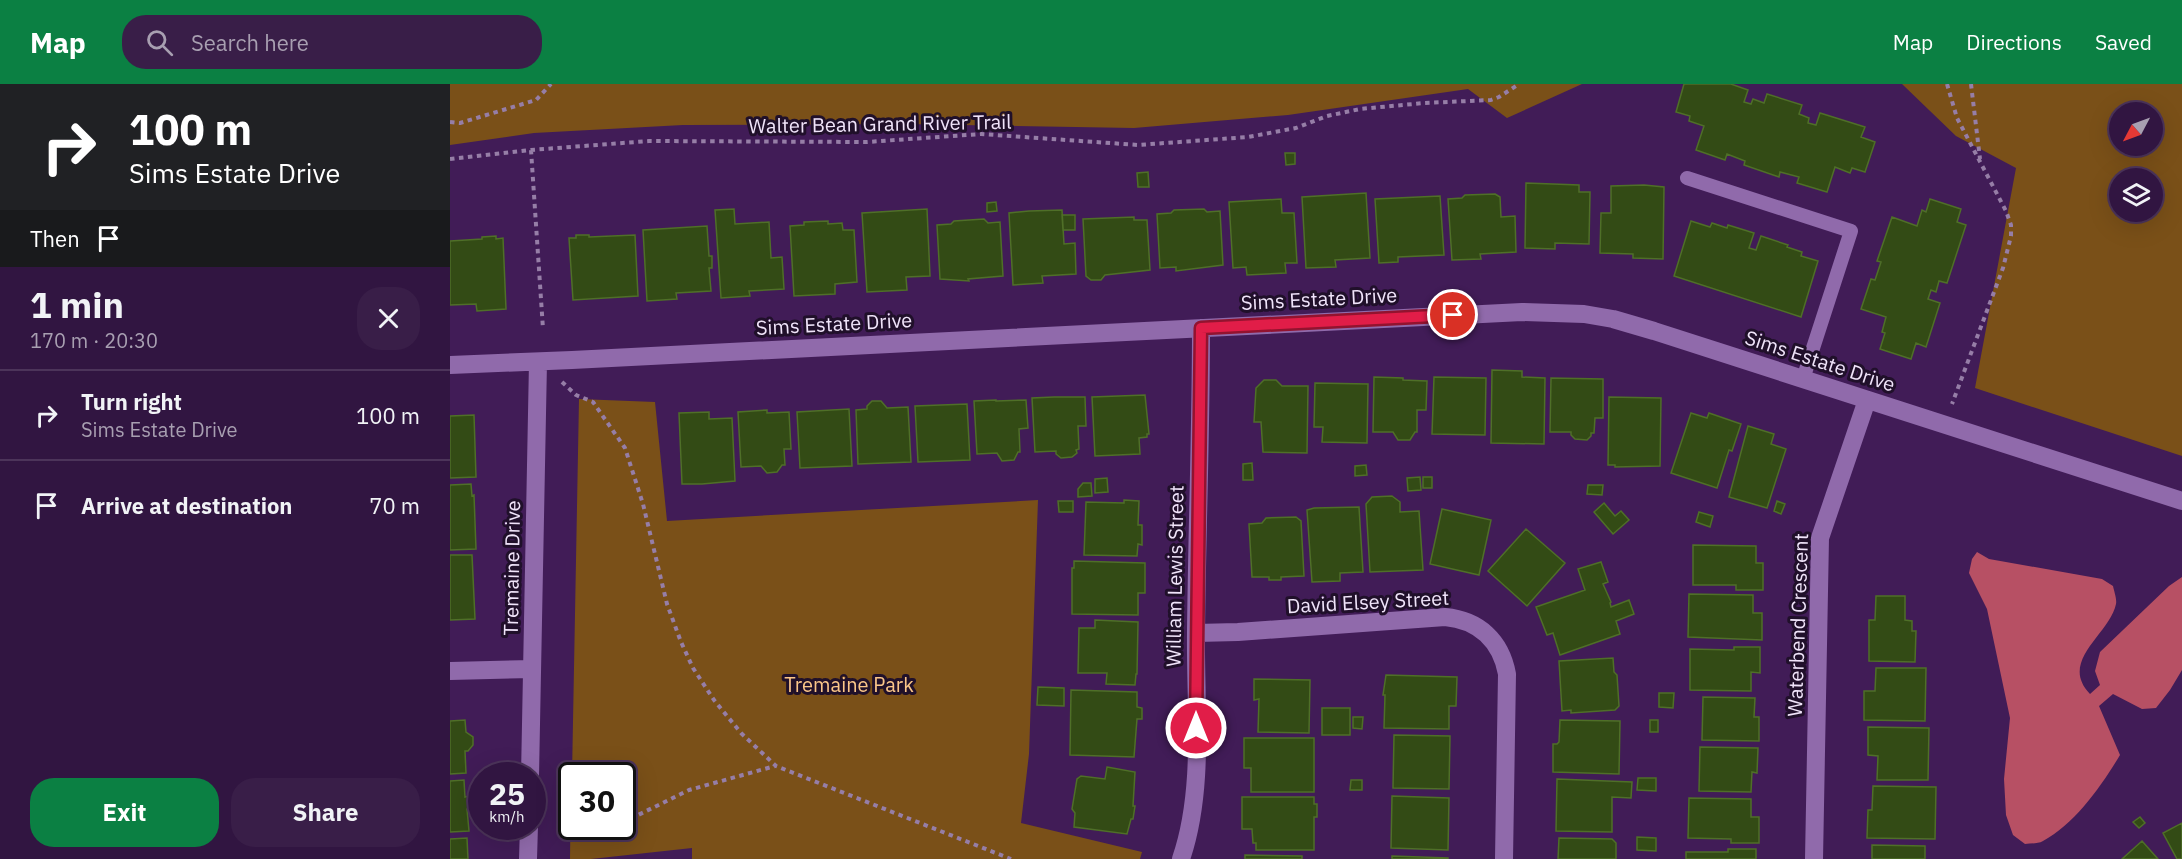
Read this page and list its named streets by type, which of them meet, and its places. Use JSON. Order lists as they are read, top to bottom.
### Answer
{
  "streets": {
    "street": [
      "Sims Estate Drive",
      "Tremaine Drive",
      "William Lewis Street",
      "David Elsey Street",
      "Waterbend Crescent"
    ],
    "path": ["Walter Bean Grand River Trail"]
  },
  "crossings": [
    ["Sims Estate Drive", "Tremaine Drive"],
    ["Sims Estate Drive", "William Lewis Street"],
    ["Sims Estate Drive", "Waterbend Crescent"],
    ["William Lewis Street", "David Elsey Street"]
  ],
  "parks": ["Tremaine Park"],
  "north": "bottom left",
  "page": {
    "header": "Map",
    "search": "Search here",
    "nav": ["Map", "Directions", "Saved"],
    "turn": ["100 m", "Sims Estate Drive"],
    "then": "Then",
    "heading": ["1 min", "170 m · 20:30"],
    "list": [
      {
        "name": "Turn right",
        "note": "Sims Estate Drive",
        "value": "100 m"
      },
      {
        "name": "Arrive at destination",
        "value": "70 m"
      }
    ],
    "speed": "25 km/h",
    "limit": "30",
    "buttons": ["Exit", "Share"]
  }
}
